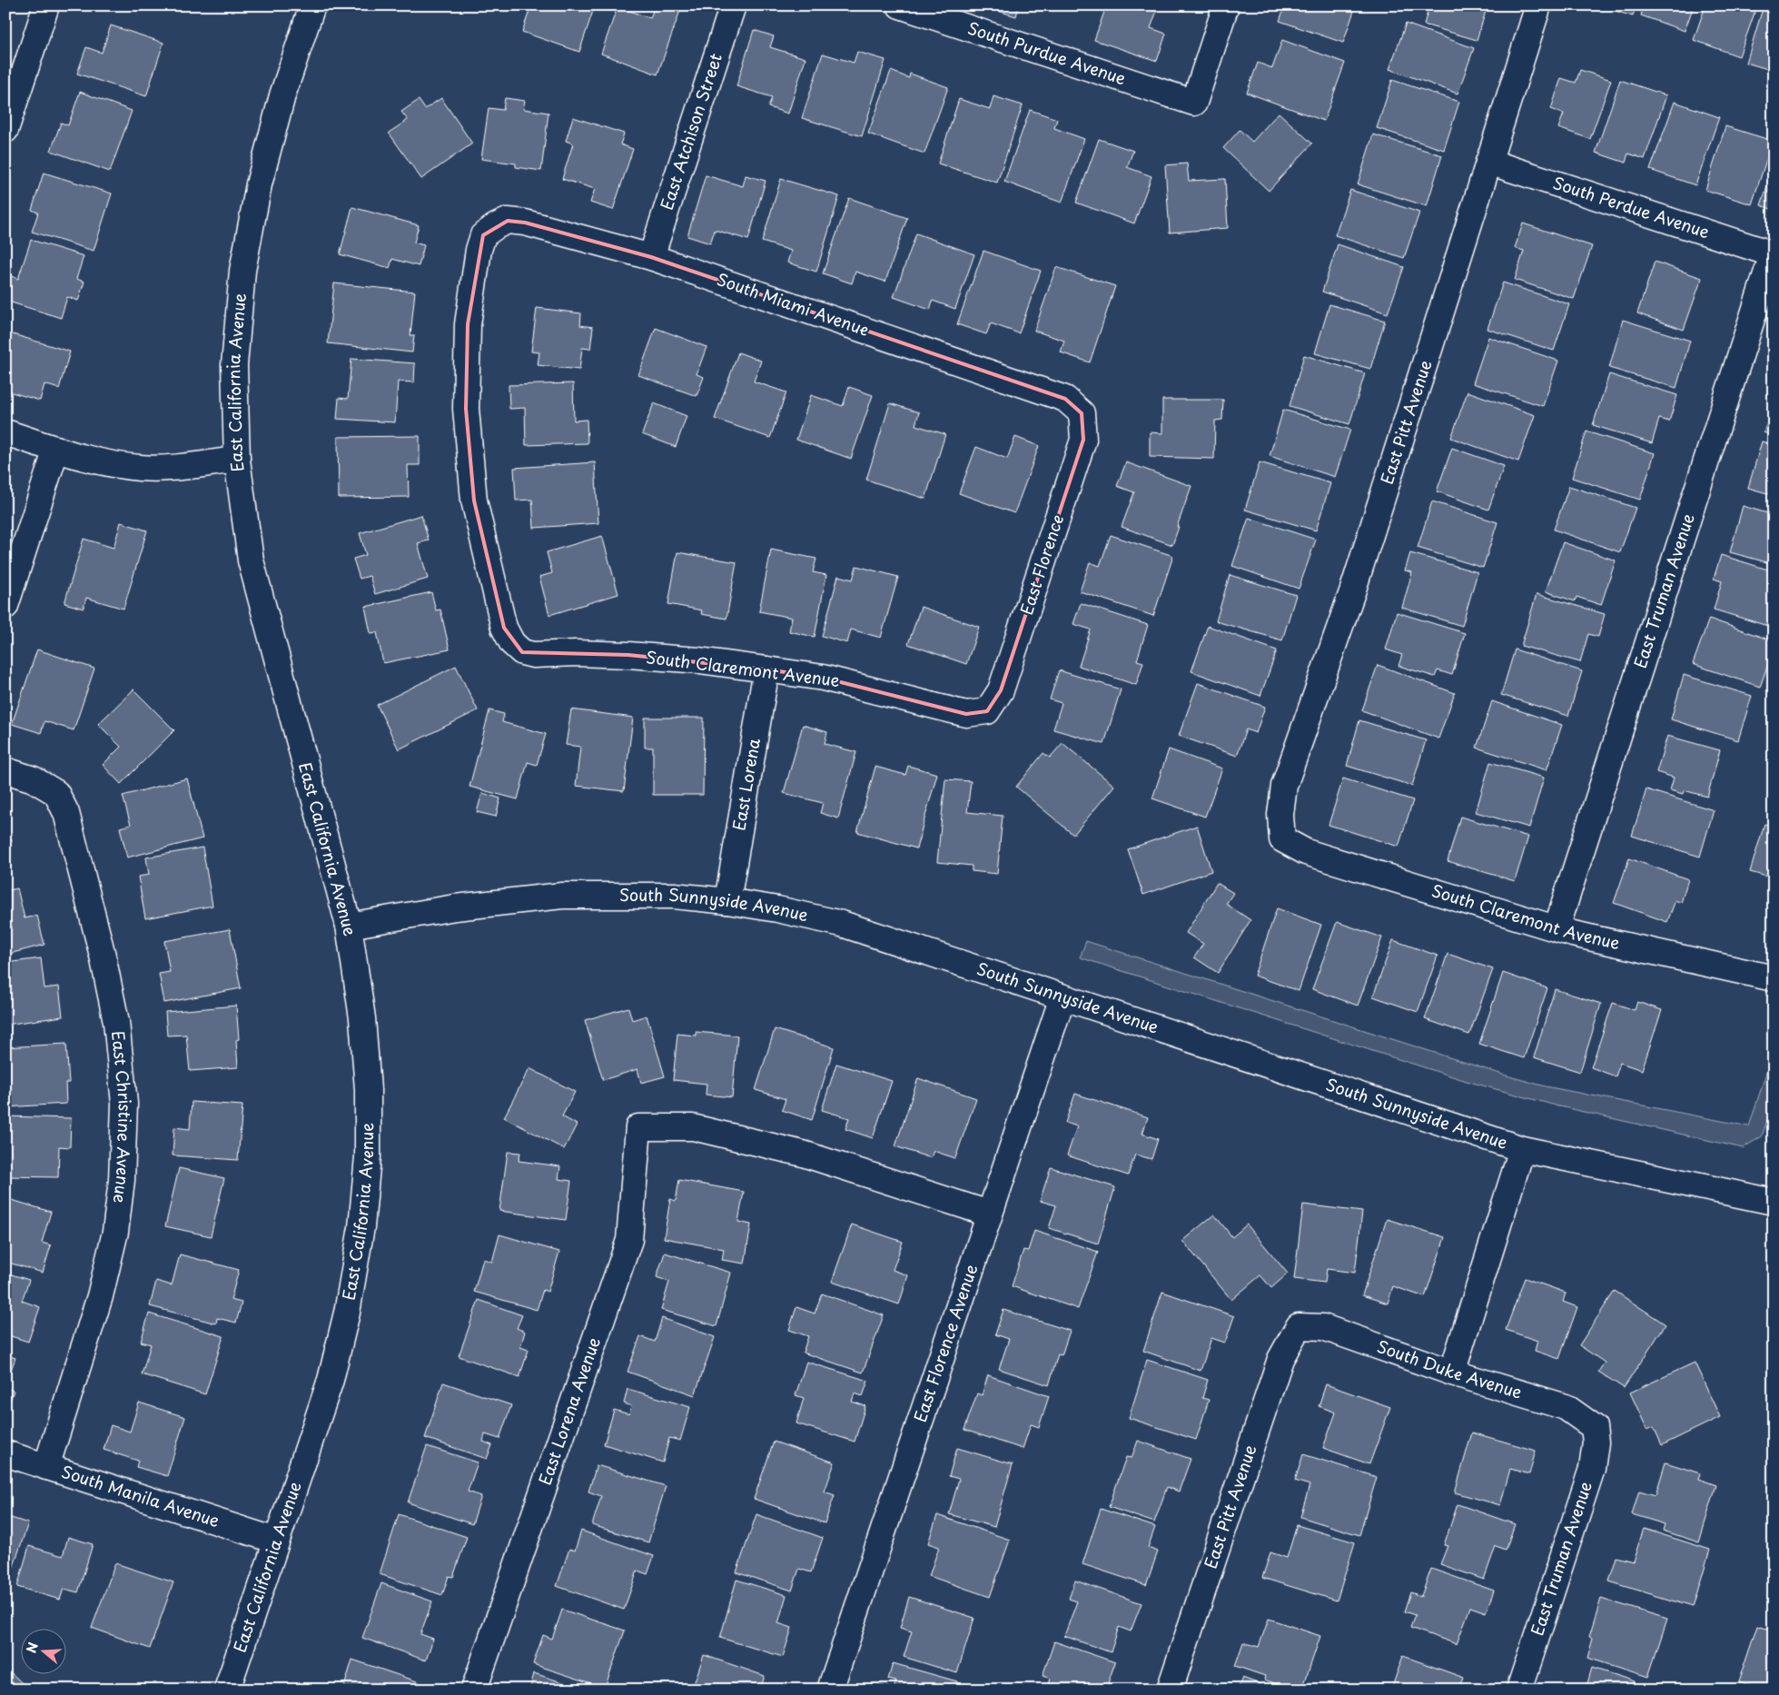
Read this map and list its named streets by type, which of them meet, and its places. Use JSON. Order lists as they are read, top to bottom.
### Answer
{
  "streets": {
    "street": [
      "South Purdue Avenue",
      "East Atchison Street",
      "South Perdue Avenue",
      "South Miami Avenue",
      "East California Avenue",
      "East Pitt Avenue",
      "East Florence",
      "East Truman Avenue",
      "South Claremont Avenue",
      "East Lorena",
      "South Sunnyside Avenue",
      "East Christine Avenue",
      "East Florence Avenue",
      "South Duke Avenue",
      "East Lorena Avenue",
      "South Manila Avenue"
    ]
  },
  "crossings": [
    ["East Atchison Street", "South Miami Avenue"],
    ["South Perdue Avenue", "East Pitt Avenue"],
    ["South Perdue Avenue", "East Truman Avenue"],
    ["South Miami Avenue", "East Florence"],
    ["South Miami Avenue", "South Claremont Avenue"],
    ["East California Avenue", "South Sunnyside Avenue"],
    ["East California Avenue", "South Manila Avenue"],
    ["East Pitt Avenue", "South Claremont Avenue"],
    ["East Pitt Avenue", "South Duke Avenue"],
    ["East Florence", "South Claremont Avenue"],
    ["East Truman Avenue", "South Claremont Avenue"],
    ["East Truman Avenue", "South Duke Avenue"],
    ["South Claremont Avenue", "East Lorena"],
    ["East Lorena", "South Sunnyside Avenue"],
    ["South Sunnyside Avenue", "East Florence Avenue"],
    ["East Christine Avenue", "South Manila Avenue"],
    ["East Florence Avenue", "East Lorena Avenue"]
  ],
  "north": "left"
}
